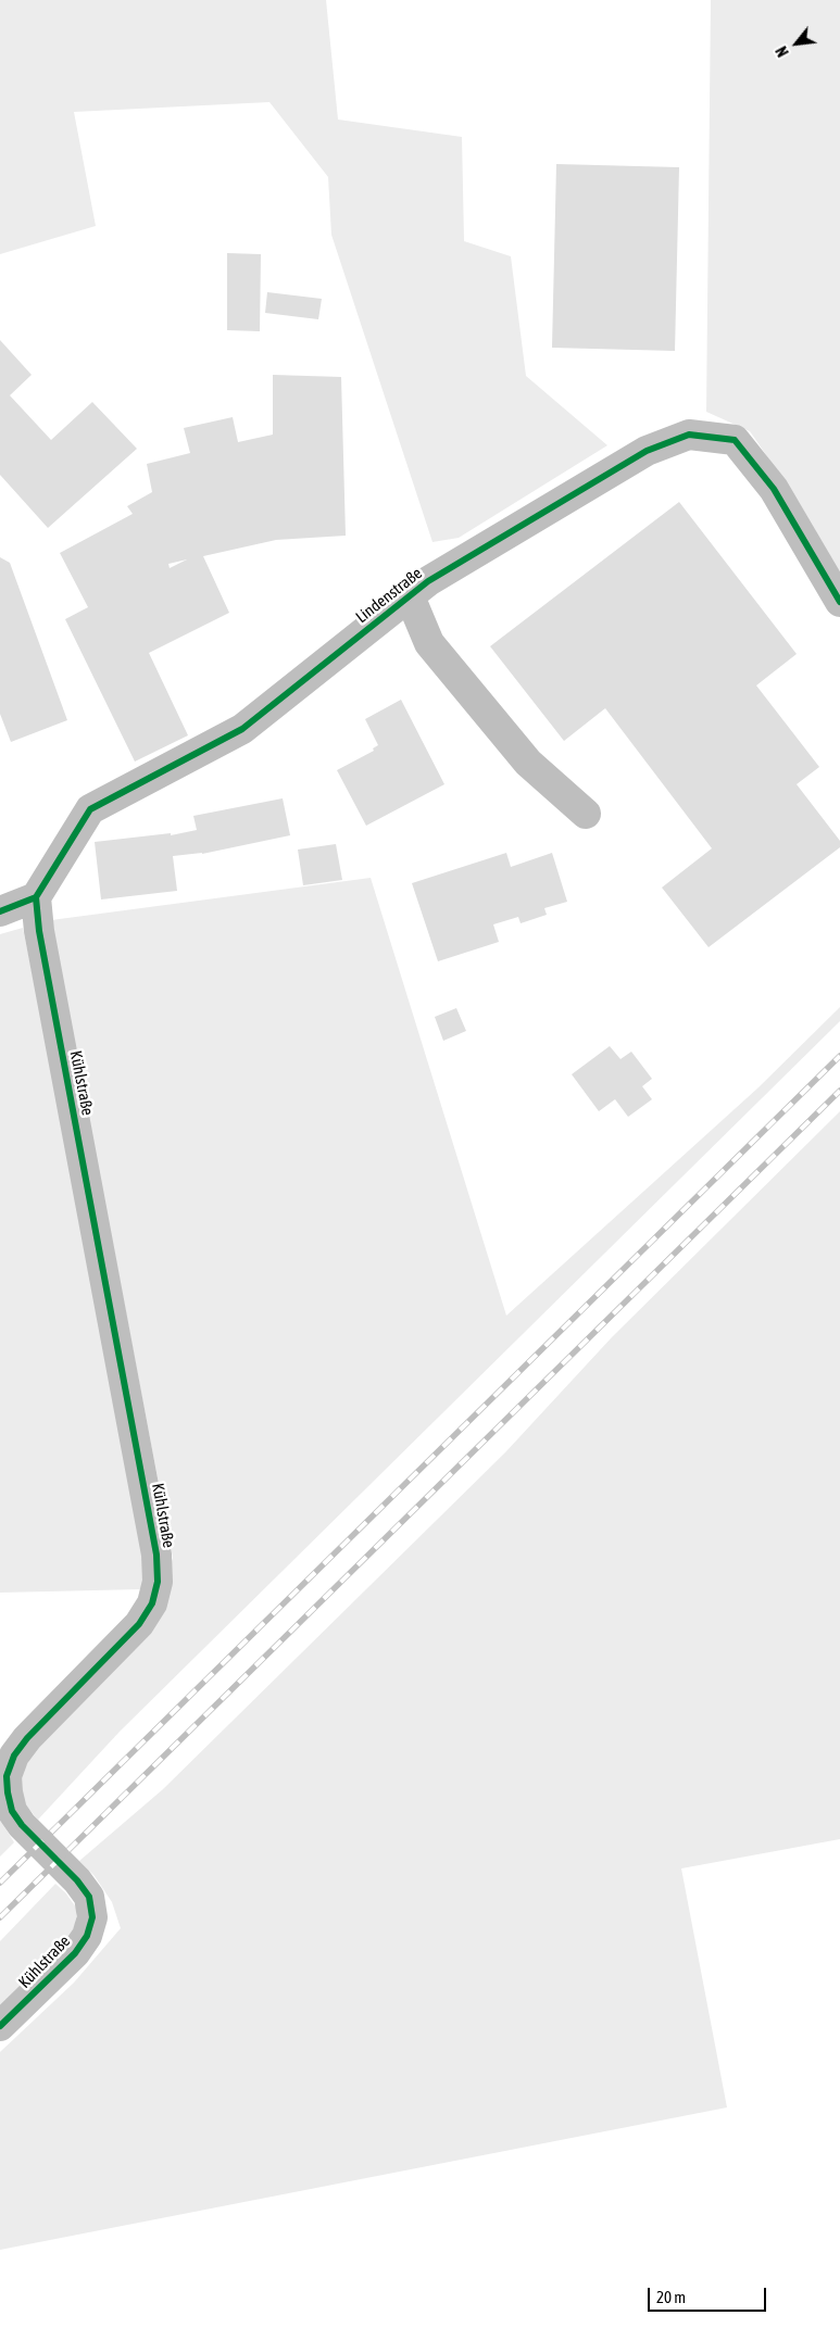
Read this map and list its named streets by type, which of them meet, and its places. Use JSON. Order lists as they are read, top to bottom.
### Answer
{
  "streets": {
    "street": ["Lindenstraße", "Kühlstraße"]
  },
  "crossings": [
    ["Lindenstraße", "Kühlstraße"]
  ],
  "scale_bar": "20 m",
  "north": "bottom left"
}
